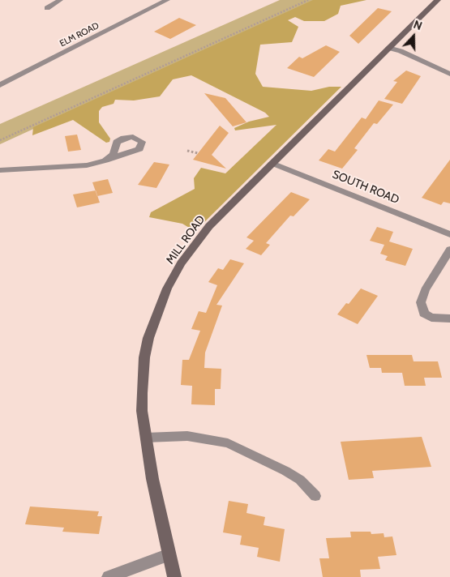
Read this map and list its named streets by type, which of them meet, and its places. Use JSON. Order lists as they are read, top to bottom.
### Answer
{
  "streets": {
    "street": ["ELM ROAD", "SOUTH ROAD", "MILL ROAD"]
  },
  "crossings": [
    ["SOUTH ROAD", "MILL ROAD"]
  ],
  "north": "top"
}
